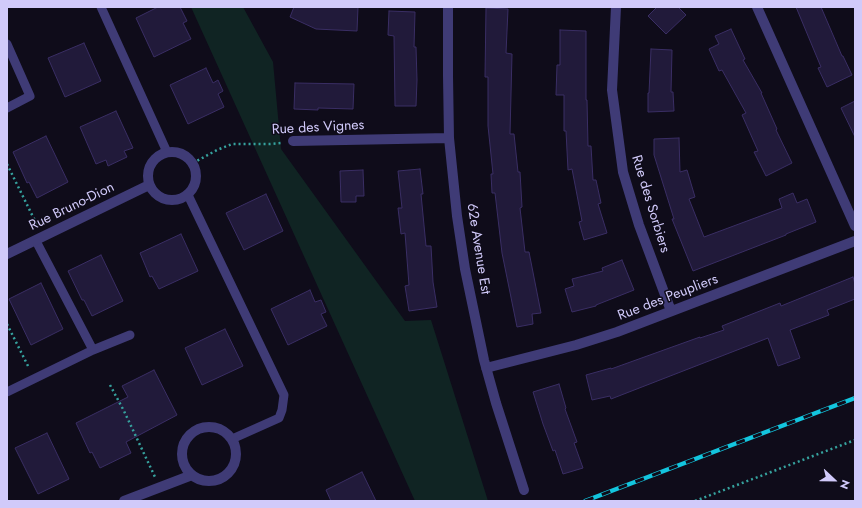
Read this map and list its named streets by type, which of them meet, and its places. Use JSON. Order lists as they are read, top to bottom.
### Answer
{
  "streets": {
    "street": [
      "Rue des Vignes",
      "Rue des Sorbiers",
      "Rue Bruno-Dion",
      "62e Avenue Est",
      "Rue des Peupliers"
    ]
  },
  "crossings": [
    ["Rue des Vignes", "Rue Bruno-Dion"],
    ["Rue des Vignes", "62e Avenue Est"],
    ["Rue des Sorbiers", "Rue des Peupliers"],
    ["62e Avenue Est", "Rue des Peupliers"]
  ],
  "north": "right"
}
